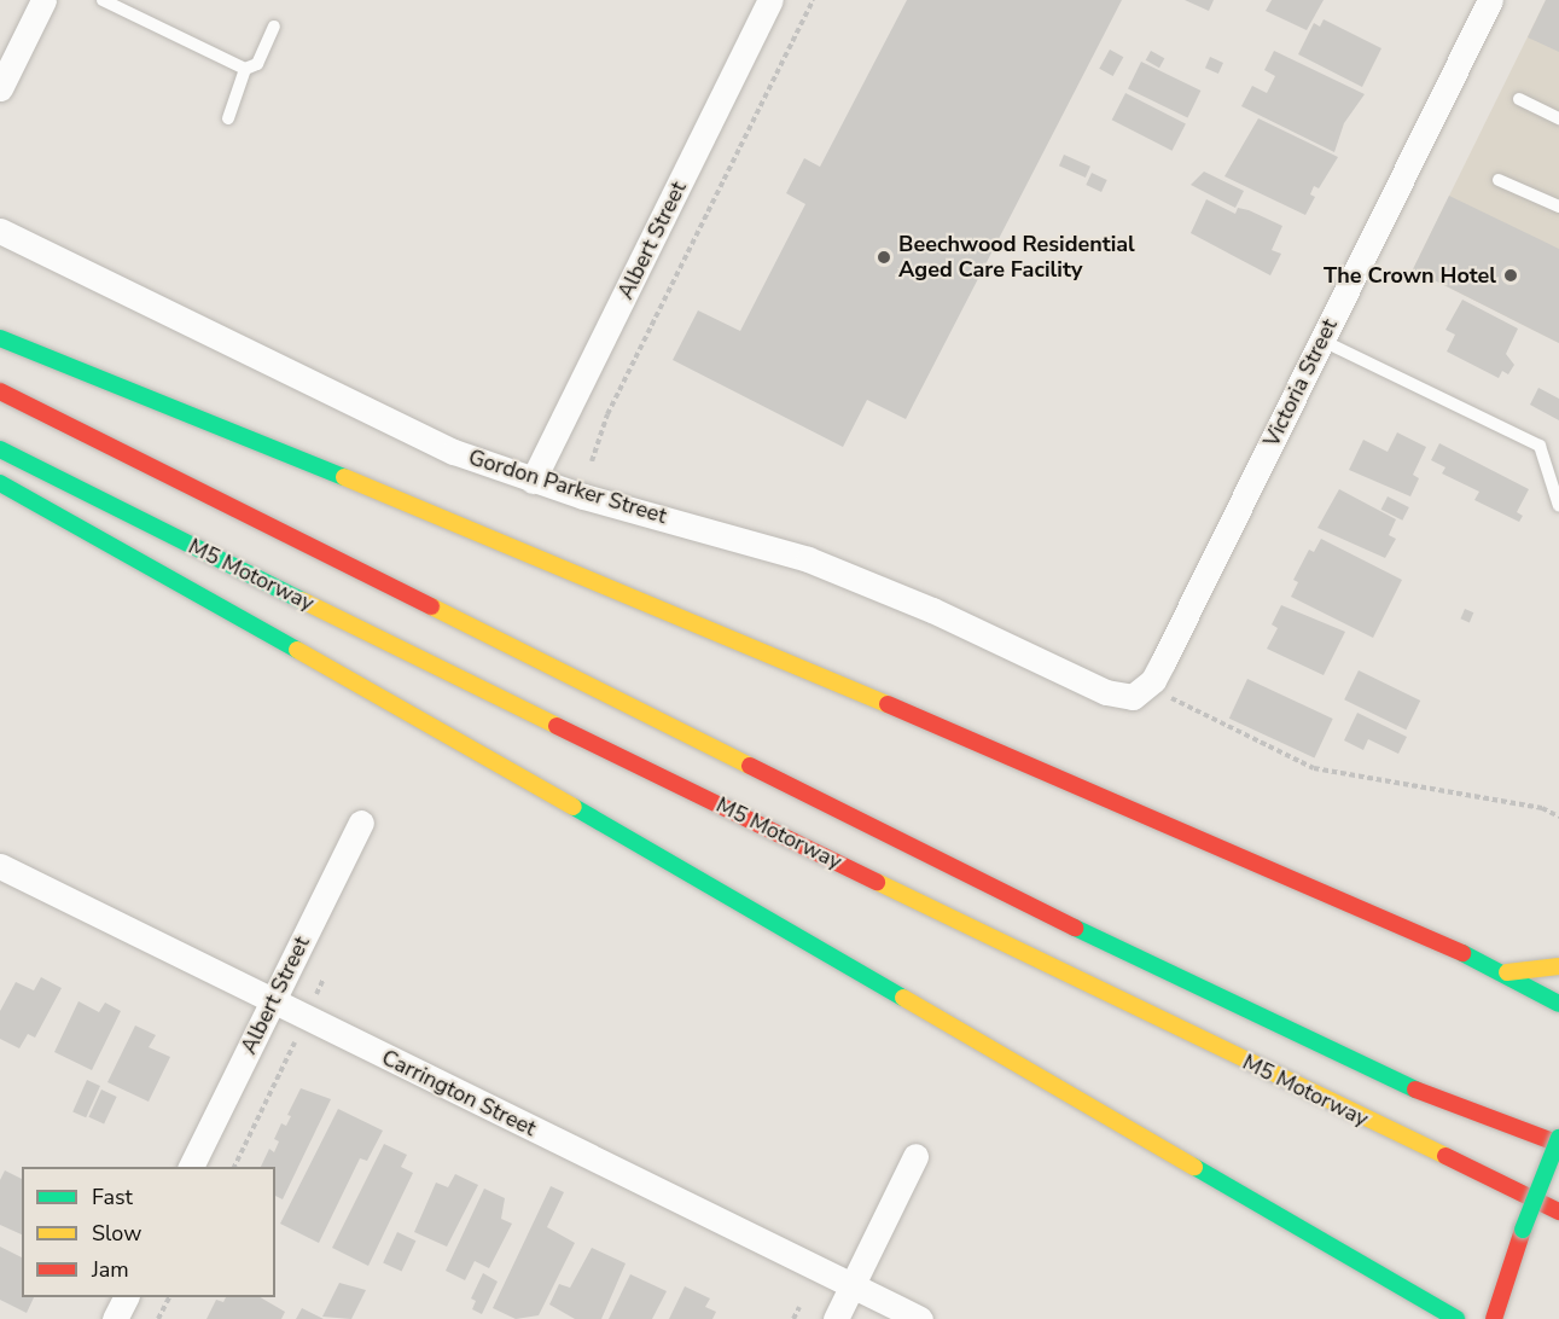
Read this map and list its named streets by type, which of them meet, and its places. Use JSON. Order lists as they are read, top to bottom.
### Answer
{
  "streets": {
    "main road": ["M5 Motorway"],
    "street": [
      "Albert Street",
      "Victoria Street",
      "Gordon Parker Street",
      "Carrington Street"
    ]
  },
  "crossings": [
    ["Albert Street", "Gordon Parker Street"],
    ["Albert Street", "Carrington Street"],
    ["Victoria Street", "Gordon Parker Street"]
  ],
  "places": ["Beechwood Residential Aged Care Facility", "The Crown Hotel"],
  "legend": ["Fast", "Slow", "Jam"]
}
